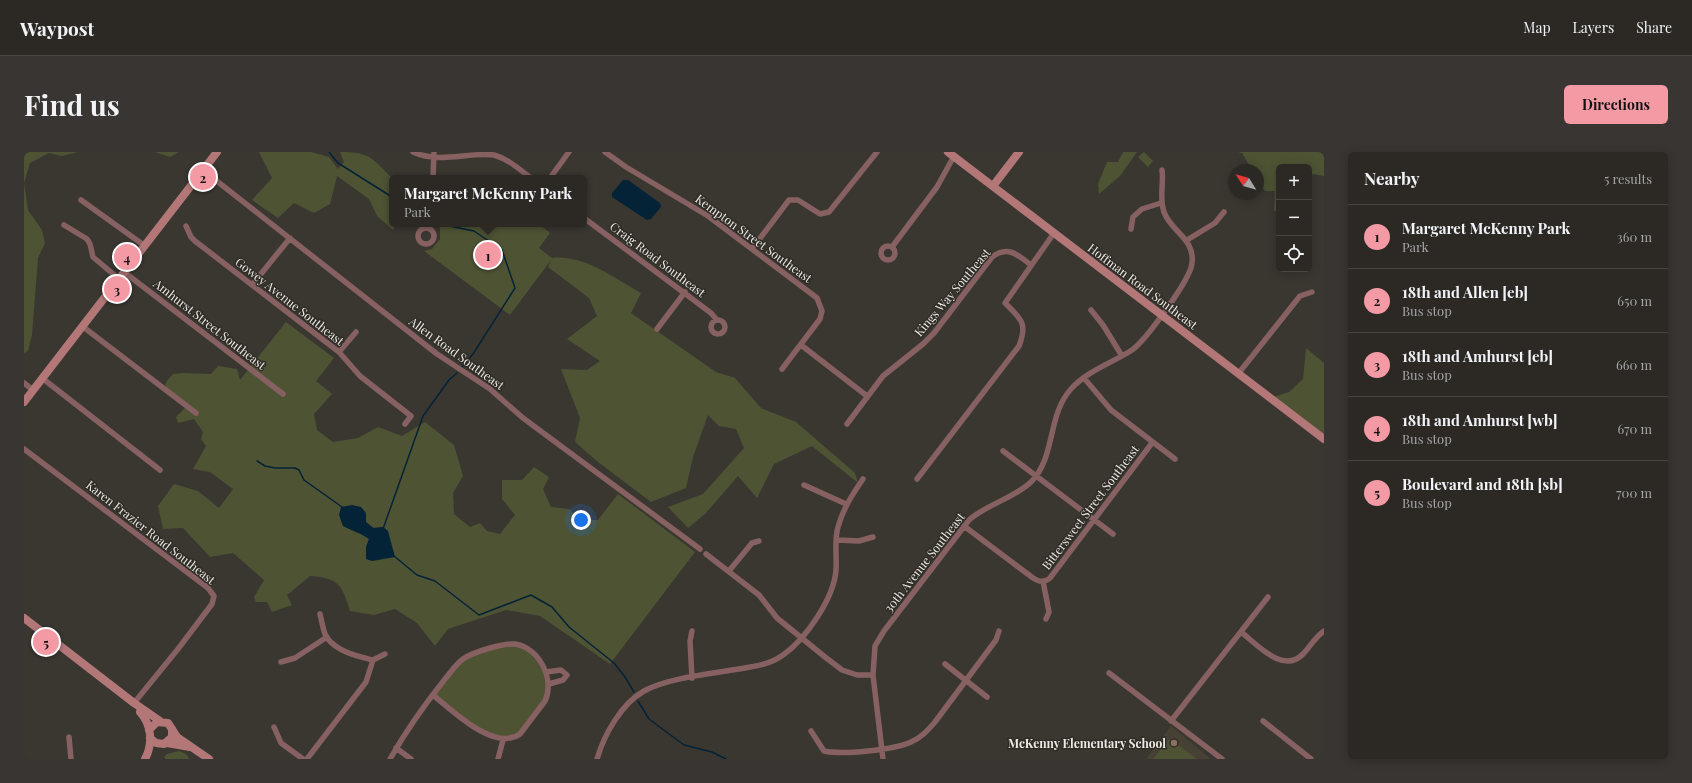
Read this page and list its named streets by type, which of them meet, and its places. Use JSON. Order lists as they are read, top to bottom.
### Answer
{
  "streets": {
    "street": [
      "Kempton Street Southeast",
      "Craig Road Southeast",
      "Hoffman Road Southeast",
      "Kings Way Southeast",
      "Gowey Avenue Southeast",
      "Amhurst Street Southeast",
      "Allen Road Southeast",
      "Bittersweet Street Southeast",
      "Karen Frazier Road Southeast",
      "30th Avenue Southeast"
    ]
  },
  "crossings": [
    ["Hoffman Road Southeast", "30th Avenue Southeast"],
    ["Bittersweet Street Southeast", "30th Avenue Southeast"]
  ],
  "places": ["McKenny Elementary School"],
  "north": "top left",
  "page": {
    "header": "Waypost",
    "nav": ["Map", "Layers", "Share"],
    "buttons": "Directions",
    "title": "Find us",
    "heading": ["Nearby", "5 results"],
    "pins": [
      "2",
      "1",
      "4",
      "3",
      "5"
    ],
    "map_buttons": ["+", "−"],
    "popup": ["Margaret McKenny Park", "Park"],
    "list": [
      {
        "mark": "1",
        "name": "Margaret McKenny Park",
        "note": "Park",
        "value": "360 m"
      },
      {
        "mark": "2",
        "name": "18th and Allen [eb]",
        "note": "Bus stop",
        "value": "650 m"
      },
      {
        "mark": "3",
        "name": "18th and Amhurst [eb]",
        "note": "Bus stop",
        "value": "660 m"
      },
      {
        "mark": "4",
        "name": "18th and Amhurst [wb]",
        "note": "Bus stop",
        "value": "670 m"
      },
      {
        "mark": "5",
        "name": "Boulevard and 18th [sb]",
        "note": "Bus stop",
        "value": "700 m"
      }
    ]
  }
}
